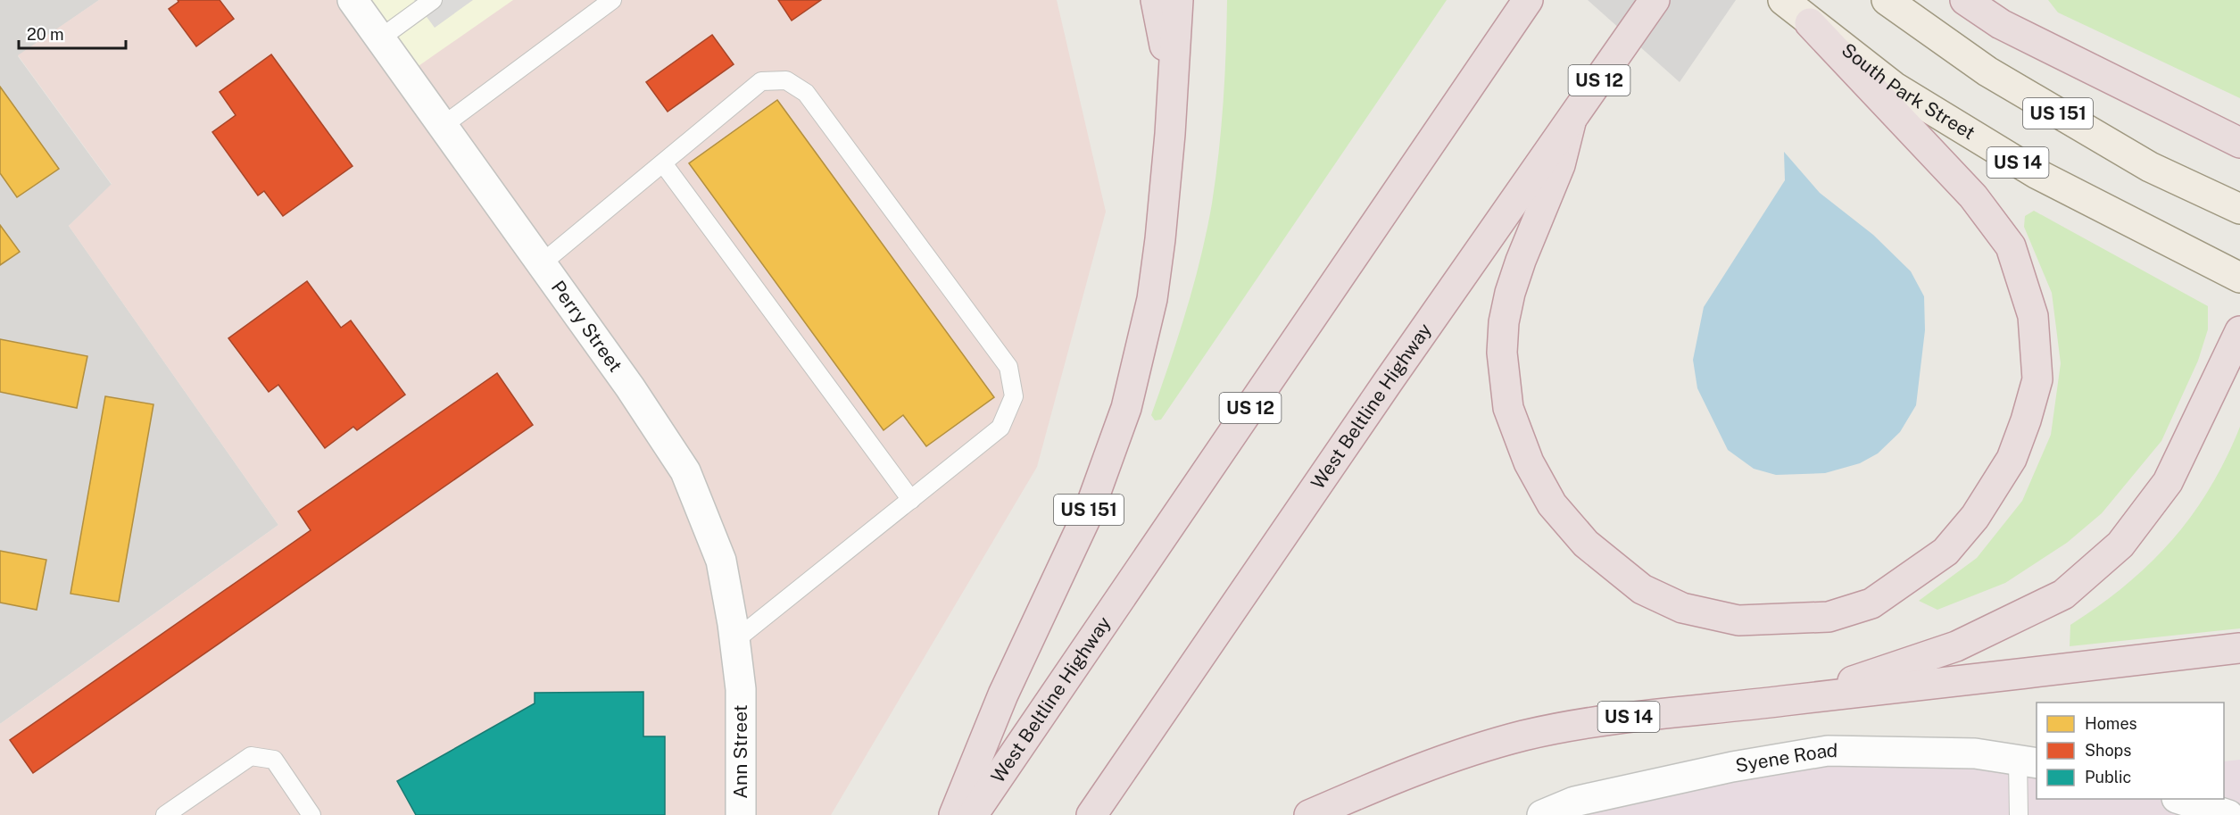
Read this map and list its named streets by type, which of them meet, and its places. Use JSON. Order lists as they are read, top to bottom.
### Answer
{
  "streets": {
    "highway": [
      "US 12",
      "US 151",
      "US 14",
      "West Beltline Highway"
    ],
    "main road": ["South Park Street"],
    "street": ["Perry Street", "Ann Street", "Syene Road"]
  },
  "crossings": [
    ["Perry Street", "Ann Street"]
  ],
  "legend": ["Homes", "Shops", "Public"],
  "scale_bar": "20 m"
}
